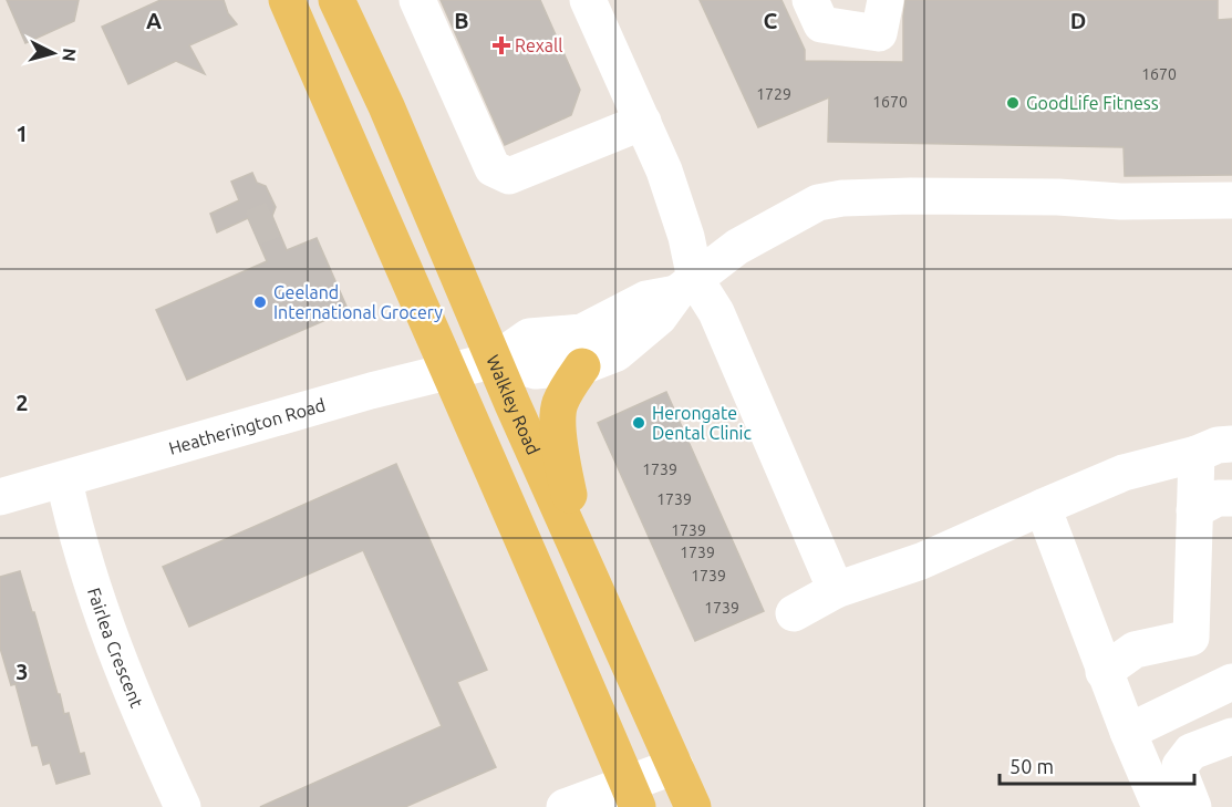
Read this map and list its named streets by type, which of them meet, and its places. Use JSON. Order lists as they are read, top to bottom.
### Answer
{
  "streets": {
    "main road": ["Walkley Road"],
    "street": ["Heatherington Road", "Fairlea Crescent"]
  },
  "crossings": [
    ["Walkley Road", "Heatherington Road"],
    ["Heatherington Road", "Fairlea Crescent"]
  ],
  "places": {
    "health": ["Rexall"],
    "other": ["GoodLife Fitness", "Geeland International Grocery", "Herongate Dental Clinic"]
  },
  "house_numbers": [
    "1670",
    "1729",
    "1670",
    "1739",
    "1739",
    "1739",
    "1739",
    "1739",
    "1739"
  ],
  "scale_bar": "50 m",
  "north": "right",
  "grid": {
    "columns": [
      "A",
      "B",
      "C",
      "D"
    ],
    "rows": ["1", "2", "3"]
  }
}
